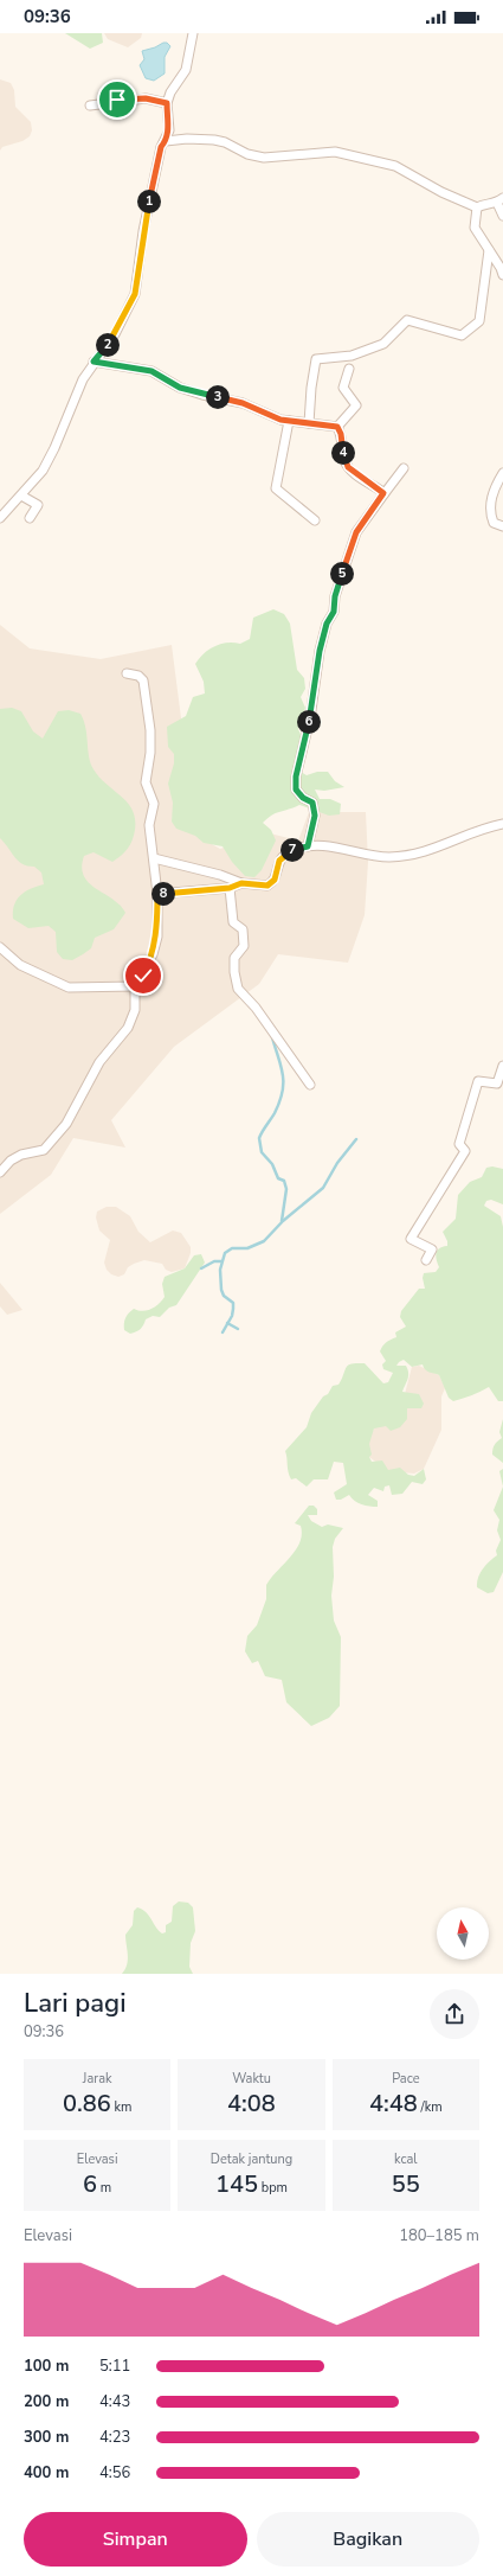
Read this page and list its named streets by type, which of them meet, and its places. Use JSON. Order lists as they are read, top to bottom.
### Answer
{
  "north": "top",
  "page": {
    "status": "09:36",
    "pins": [
      "1",
      "2",
      "3",
      "4",
      "5",
      "6",
      "7",
      "8"
    ],
    "heading": ["Lari pagi", "09:36"],
    "stats": [
      ["Jarak", "0.86 km"],
      ["Waktu", "4:08"],
      ["Pace", "4:48 /km"],
      ["Elevasi", "6 m"],
      ["Detak jantung", "145 bpm"],
      ["kcal", "55"]
    ],
    "chart": ["Elevasi", "180–185 m"],
    "list": [
      {
        "name": "100 m",
        "note": "5:11"
      },
      {
        "name": "200 m",
        "note": "4:43"
      },
      {
        "name": "300 m",
        "note": "4:23"
      },
      {
        "name": "400 m",
        "note": "4:56"
      }
    ],
    "buttons": ["Simpan", "Bagikan"]
  }
}
